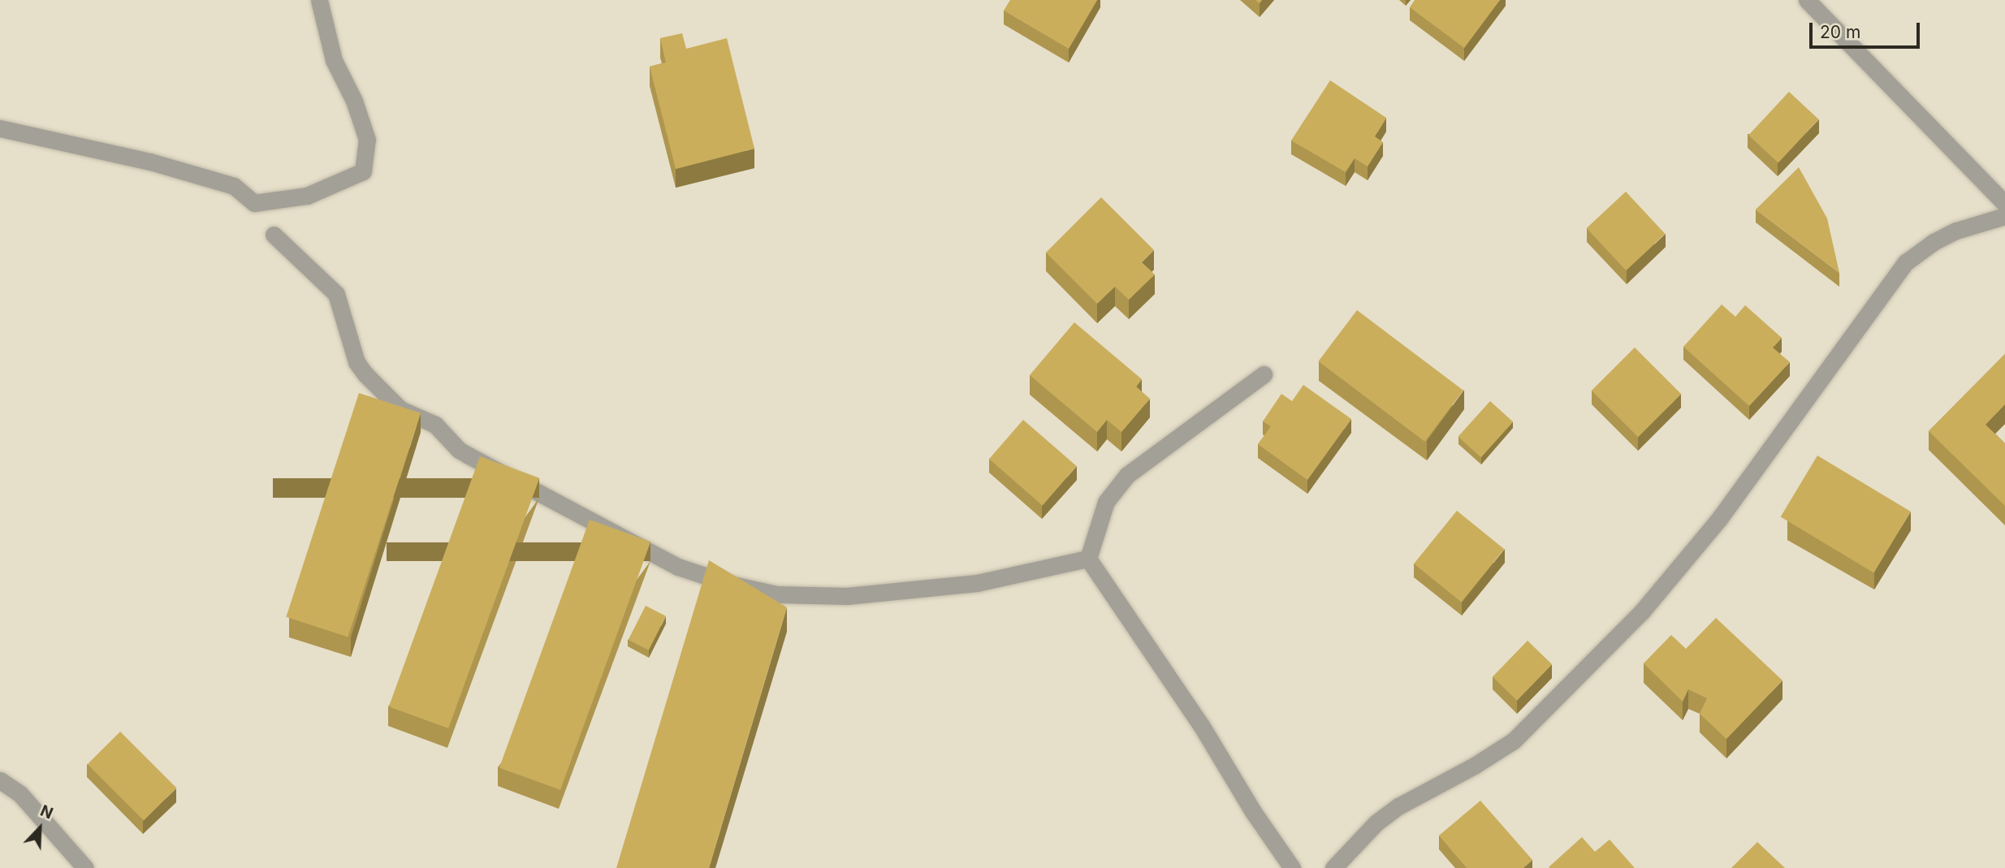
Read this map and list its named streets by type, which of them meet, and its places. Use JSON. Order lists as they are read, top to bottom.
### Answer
{
  "scale_bar": "20 m",
  "north": "top right"
}
